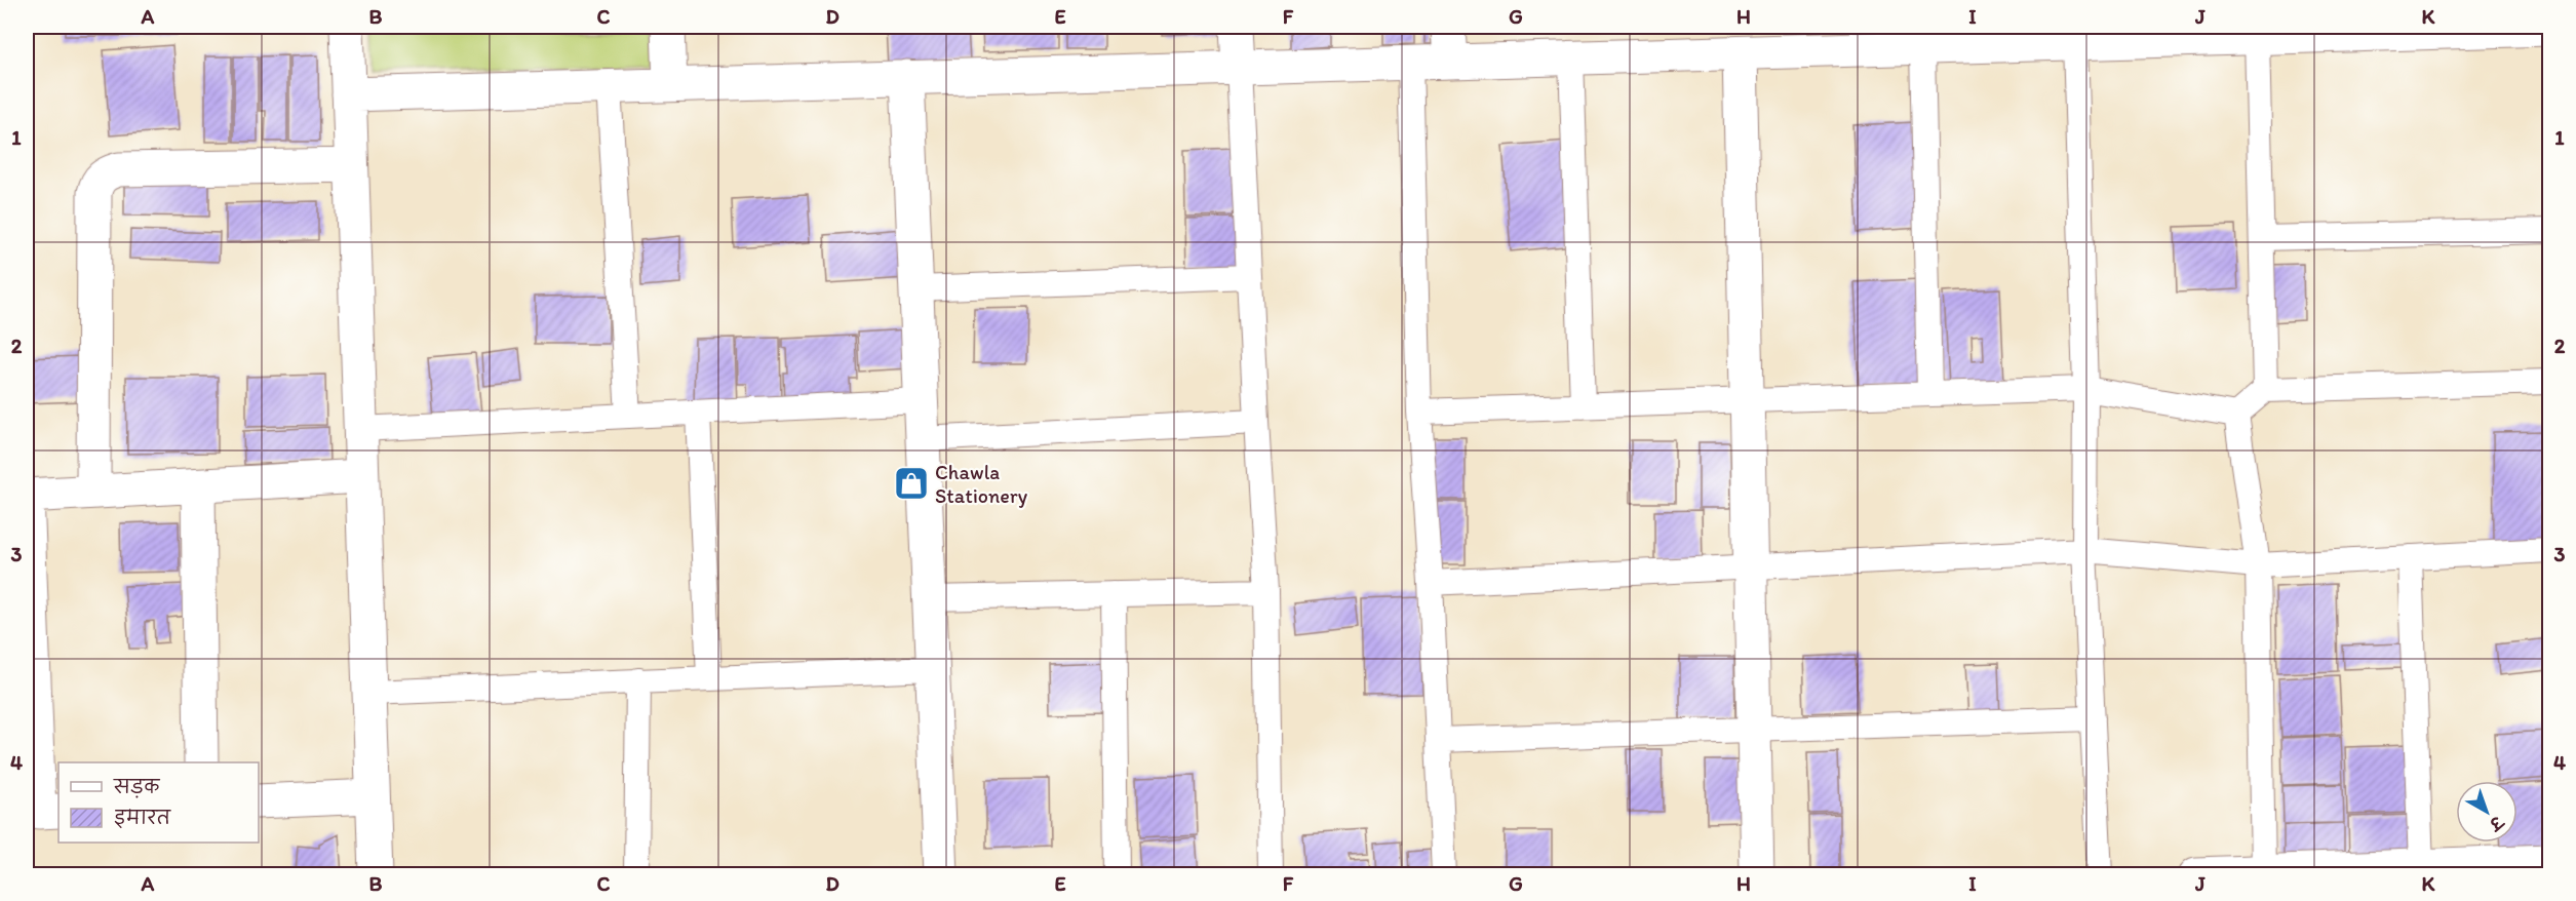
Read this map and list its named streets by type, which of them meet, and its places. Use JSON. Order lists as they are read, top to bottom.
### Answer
{
  "places": {
    "shop": ["Chawla Stationery"]
  },
  "legend": ["सड़क", "इमारत"],
  "north": "bottom right",
  "grid": {
    "columns": [
      "A",
      "B",
      "C",
      "D",
      "E",
      "F",
      "G",
      "H",
      "I",
      "J",
      "K"
    ],
    "rows": [
      "1",
      "2",
      "3",
      "4"
    ]
  }
}
